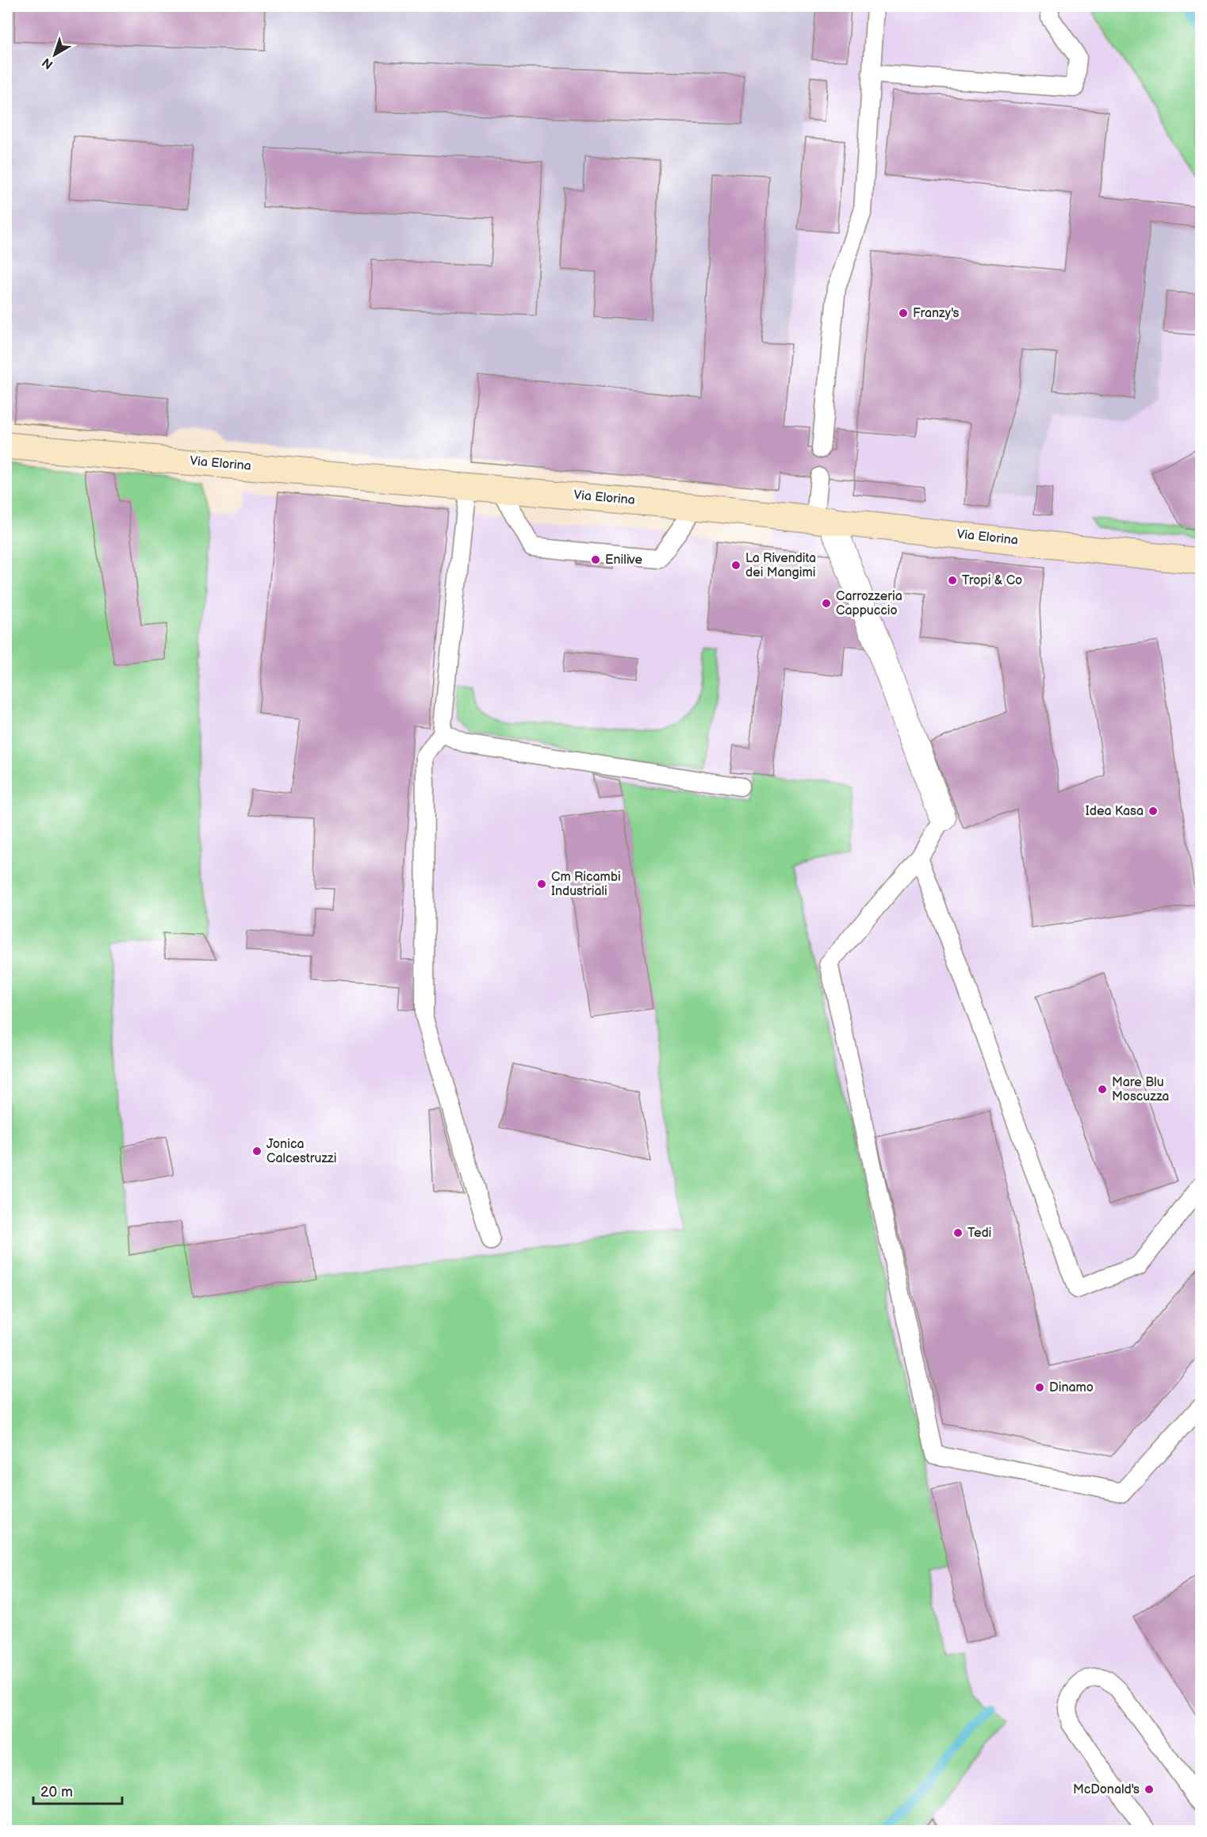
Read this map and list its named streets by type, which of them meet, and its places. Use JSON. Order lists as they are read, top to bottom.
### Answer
{
  "streets": {
    "main road": ["Via Elorina"]
  },
  "places": [
    "Franzy's",
    "Enilive",
    "La Rivendita dei Mangimi",
    "Tropi & Co",
    "Carrozzeria Cappuccio",
    "Idea Kasa",
    "Cm Ricambi Industriali",
    "Mare Blu Moscuzza",
    "Jonica Calcestruzzi",
    "Tedi",
    "Dinamo",
    "McDonald's"
  ],
  "scale_bar": "20 m",
  "north": "bottom left"
}
